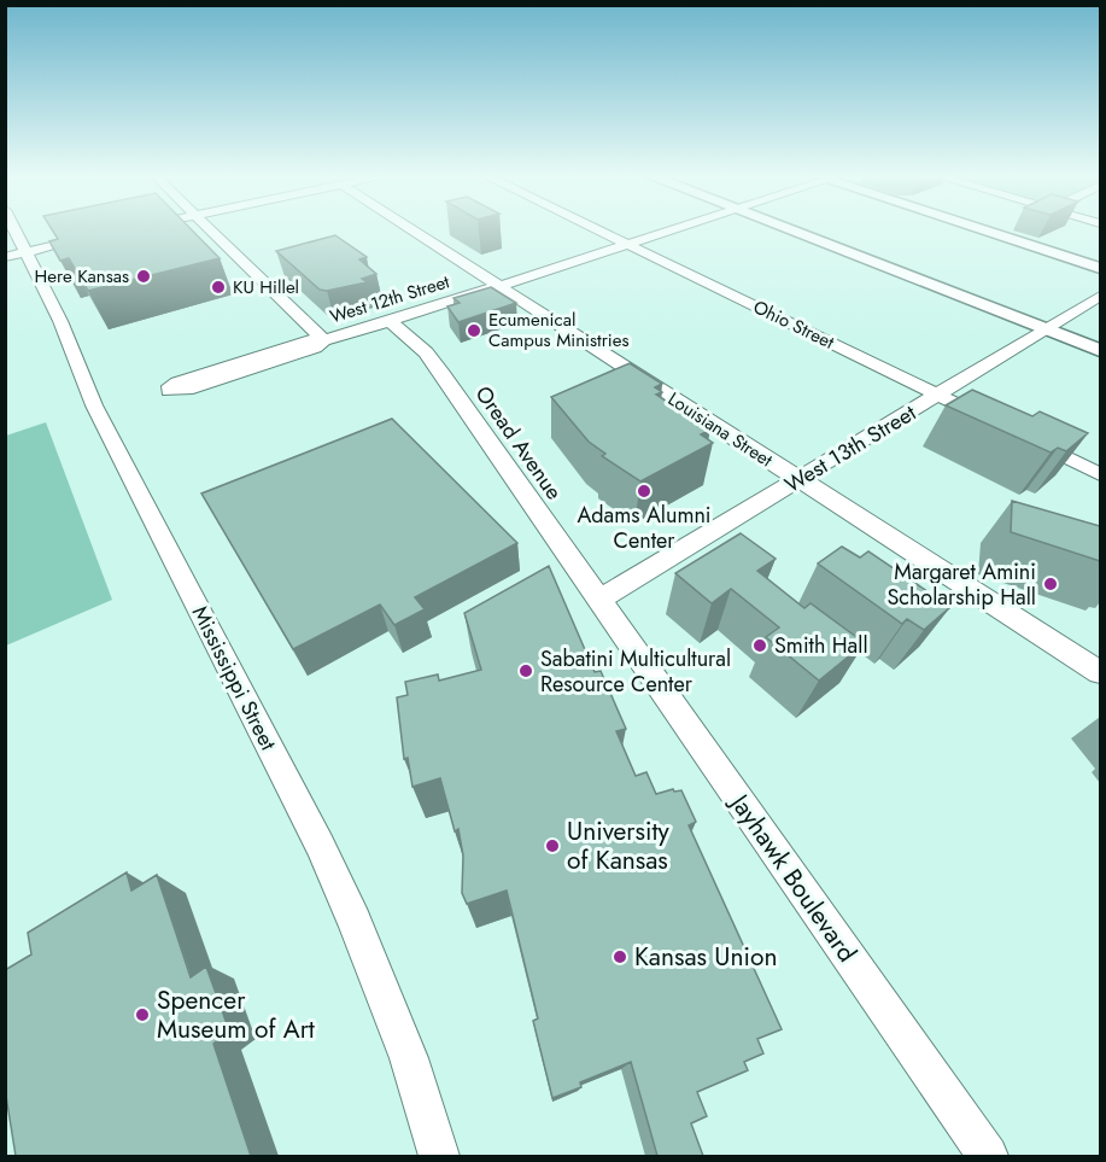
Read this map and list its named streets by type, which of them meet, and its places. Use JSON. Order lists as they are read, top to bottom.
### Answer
{
  "streets": {
    "street": [
      "West 12th Street",
      "Ohio Street",
      "Louisiana Street",
      "Oread Avenue",
      "West 13th Street",
      "Mississippi Street",
      "Jayhawk Boulevard"
    ]
  },
  "crossings": [
    ["West 12th Street", "Ohio Street"],
    ["West 12th Street", "Louisiana Street"],
    ["West 12th Street", "Oread Avenue"],
    ["Ohio Street", "West 13th Street"],
    ["Louisiana Street", "West 13th Street"],
    ["Oread Avenue", "West 13th Street"],
    ["Oread Avenue", "Jayhawk Boulevard"],
    ["West 13th Street", "Jayhawk Boulevard"]
  ],
  "places": [
    "Here Kansas",
    "KU Hillel",
    "Ecumenical Campus Ministries",
    "Adams Alumni Center",
    "Margaret Amini Scholarship Hall",
    "Smith Hall",
    "Sabatini Multicultural Resource Center",
    "University of Kansas",
    "Kansas Union",
    "Spencer Museum of Art"
  ]
}
